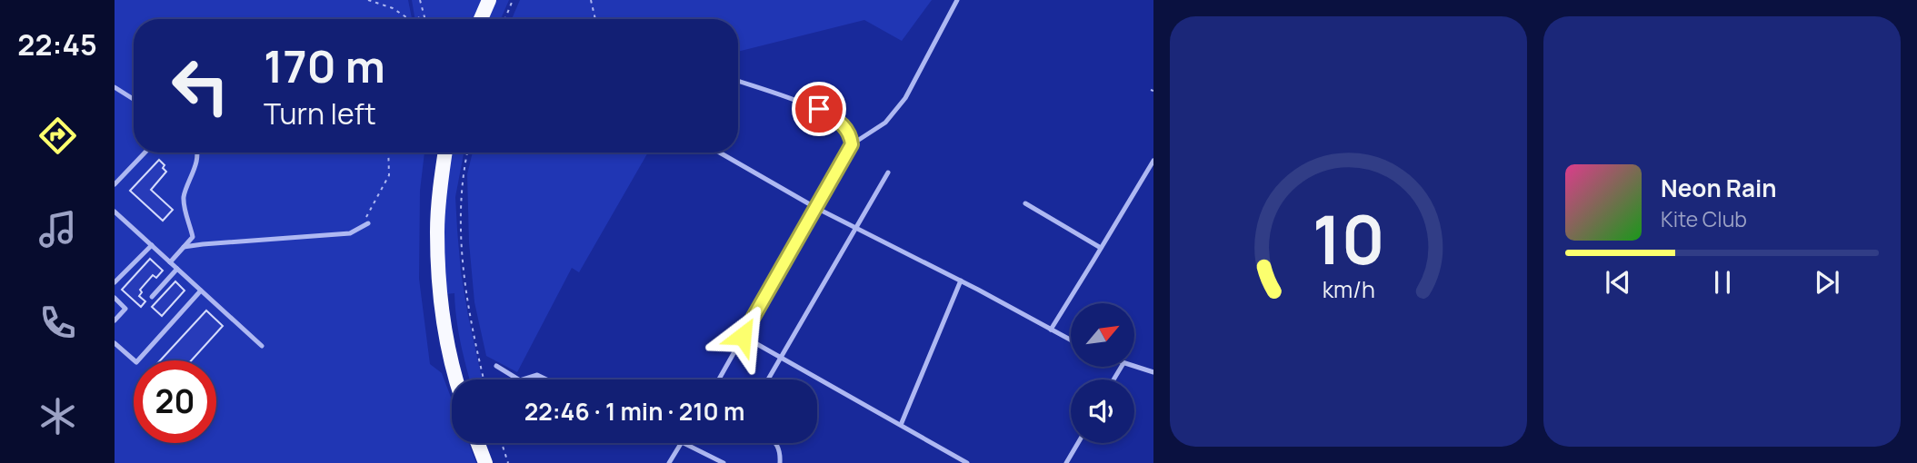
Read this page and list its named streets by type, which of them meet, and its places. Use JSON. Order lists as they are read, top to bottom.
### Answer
{
  "north": "top right",
  "page": {
    "tabs": "22:45",
    "turn": ["170 m", "Turn left"],
    "song": ["Neon Rain", "Kite Club"],
    "limit": "20",
    "trip": "22:46 · 1 min · 210 m",
    "gauge": ["10", "km/h"]
  }
}
